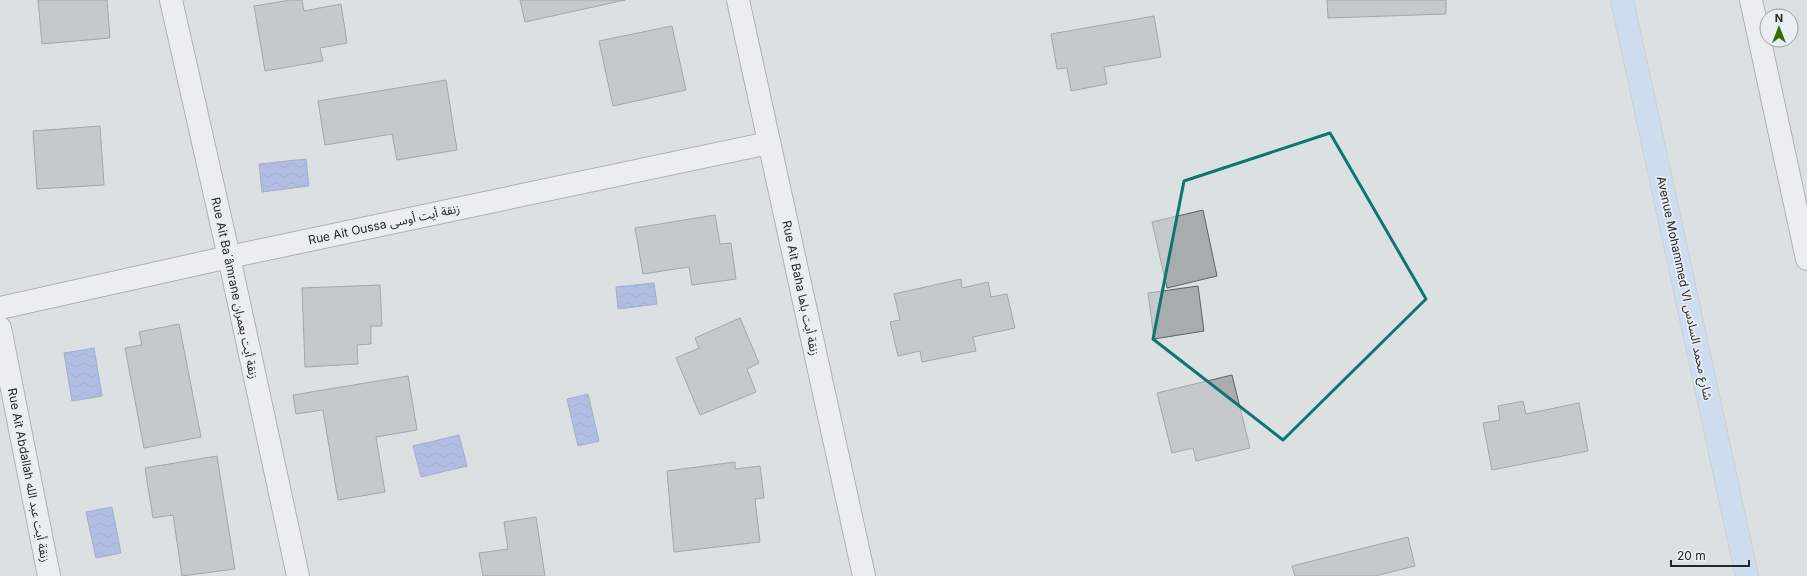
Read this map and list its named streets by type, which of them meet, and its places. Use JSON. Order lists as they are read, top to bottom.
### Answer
{
  "streets": {
    "main road": ["Avenue Mohammed VI شارع محمد السادس"],
    "street": [
      "Rue Ait Oussa زنقة أيت أوسى",
      "Rue Ait Ba´âmrane زنقة أيت بعمران",
      "Rue Ait Baha زنقة أيت باها",
      "Rue Ait Abdallah زنقة أيت عبد الله"
    ]
  },
  "crossings": [
    ["Rue Ait Oussa زنقة أيت أوسى", "Rue Ait Ba´âmrane زنقة أيت بعمران"],
    ["Rue Ait Oussa زنقة أيت أوسى", "Rue Ait Baha زنقة أيت باها"]
  ],
  "scale_bar": "20 m",
  "north": "top"
}
